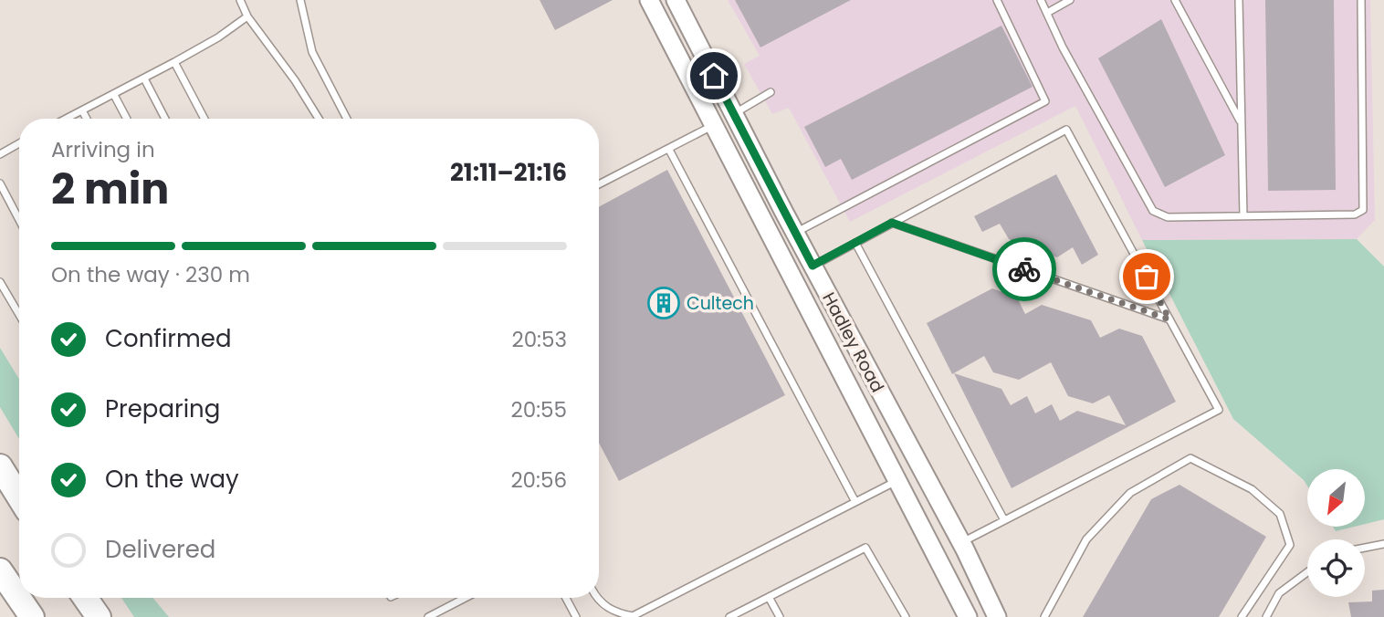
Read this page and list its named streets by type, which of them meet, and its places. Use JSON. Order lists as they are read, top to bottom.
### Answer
{
  "streets": {
    "main road": ["Hadley Road"]
  },
  "places": {
    "building": ["Cultech"]
  },
  "north": "bottom left",
  "page": {
    "heading": ["2 min", "Arriving in", "21:11–21:16"],
    "bar": "On the way · 230 m",
    "list": [
      ["Confirmed", "20:53"],
      ["Preparing", "20:55"],
      ["On the way", "20:56"],
      "Delivered"
    ]
  }
}
